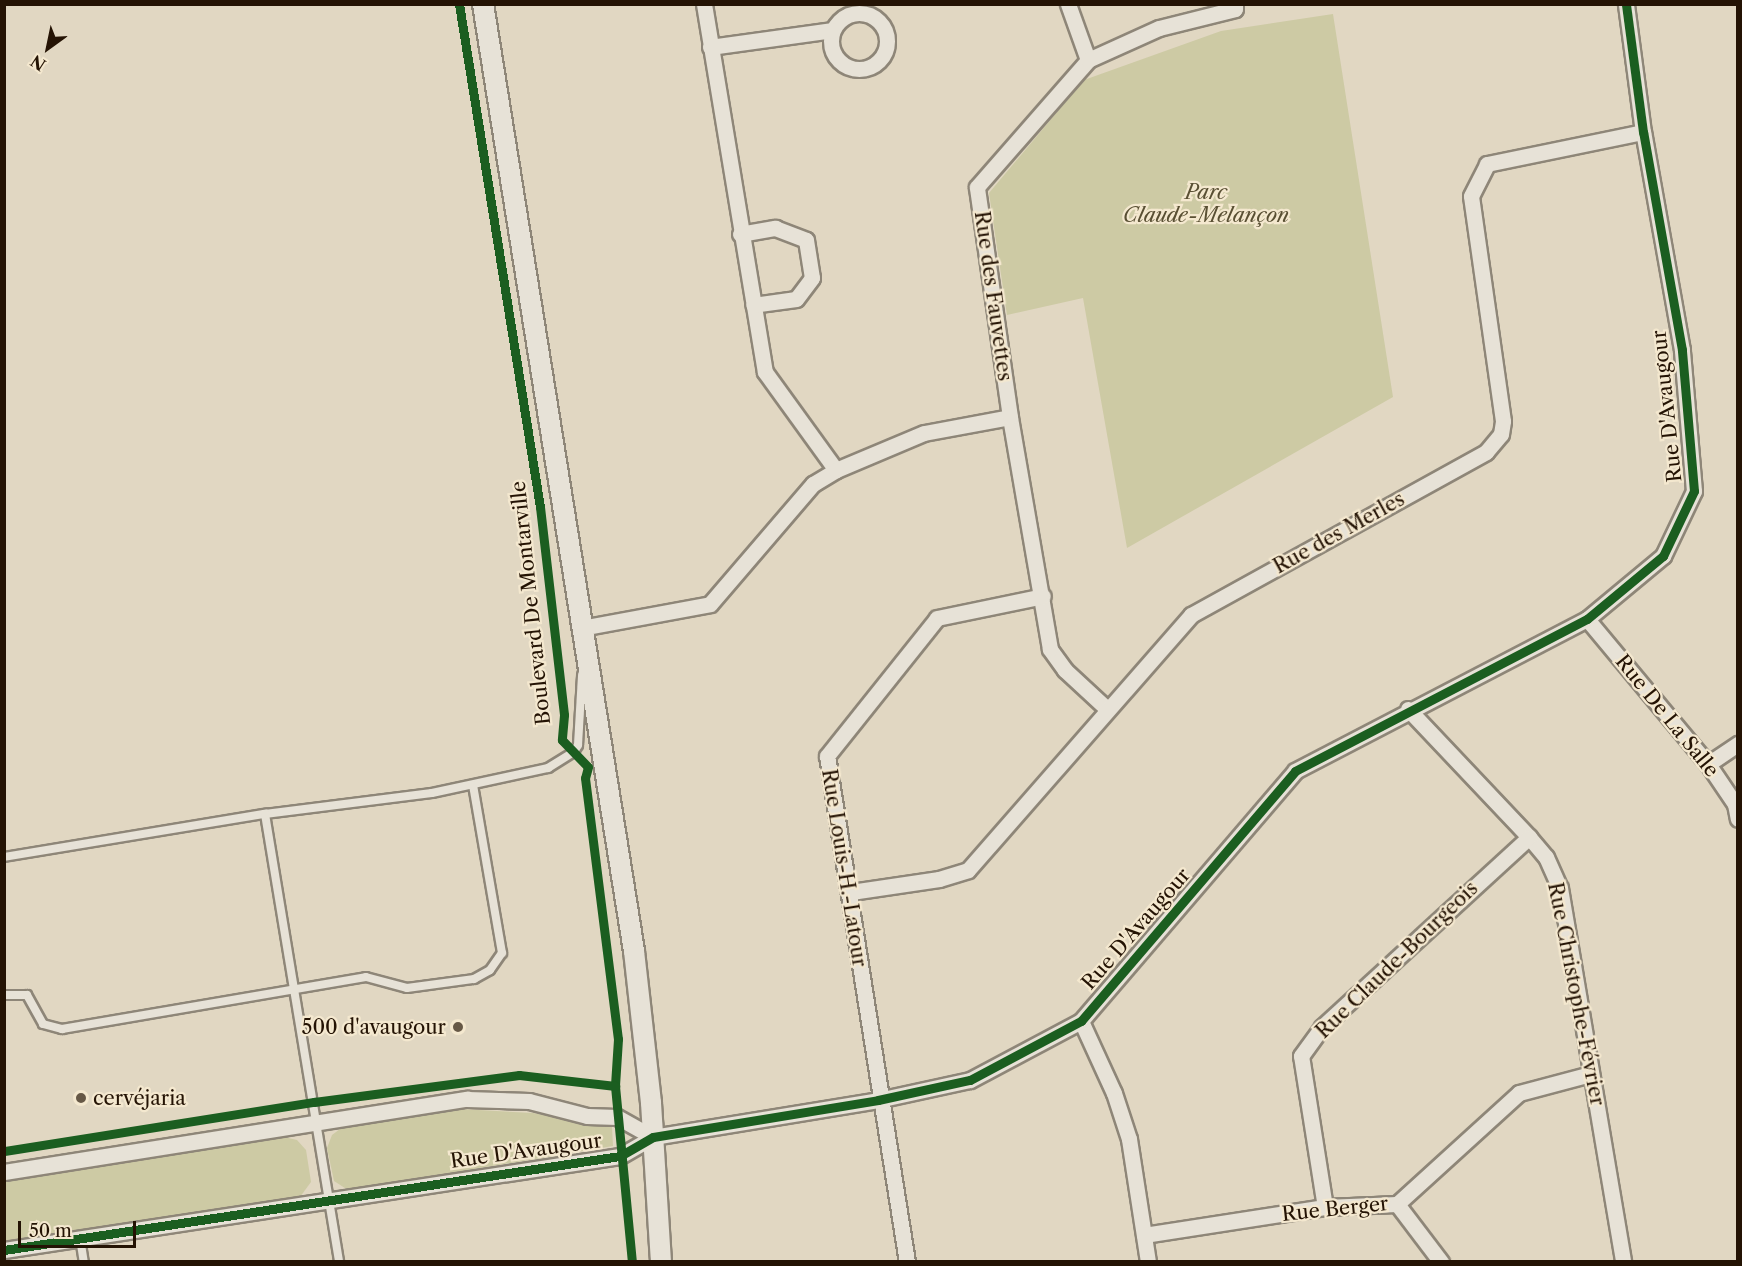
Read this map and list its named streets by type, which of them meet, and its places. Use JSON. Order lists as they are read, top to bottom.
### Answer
{
  "streets": {
    "street": [
      "Rue des Fauvettes",
      "Rue D'Avaugour",
      "Rue des Merles",
      "Boulevard De Montarville",
      "Rue De La Salle",
      "Rue Louis-H.-Latour",
      "Rue Claude-Bourgeois",
      "Rue Christophe-Février",
      "Rue Berger"
    ]
  },
  "crossings": [
    ["Rue des Fauvettes", "Rue des Merles"],
    ["Rue des Fauvettes", "Rue Louis-H.-Latour"],
    ["Rue D'Avaugour", "Rue des Merles"],
    ["Rue D'Avaugour", "Boulevard De Montarville"],
    ["Rue D'Avaugour", "Rue De La Salle"],
    ["Rue D'Avaugour", "Rue Louis-H.-Latour"],
    ["Rue D'Avaugour", "Rue Christophe-Février"],
    ["Rue des Merles", "Rue Louis-H.-Latour"],
    ["Rue Claude-Bourgeois", "Rue Christophe-Février"],
    ["Rue Claude-Bourgeois", "Rue Berger"],
    ["Rue Christophe-Février", "Rue Berger"]
  ],
  "parks": ["Parc Claude-Melançon"],
  "places": ["500 d'avaugour", "cervéjaria"],
  "scale_bar": "50 m",
  "north": "bottom left"
}
